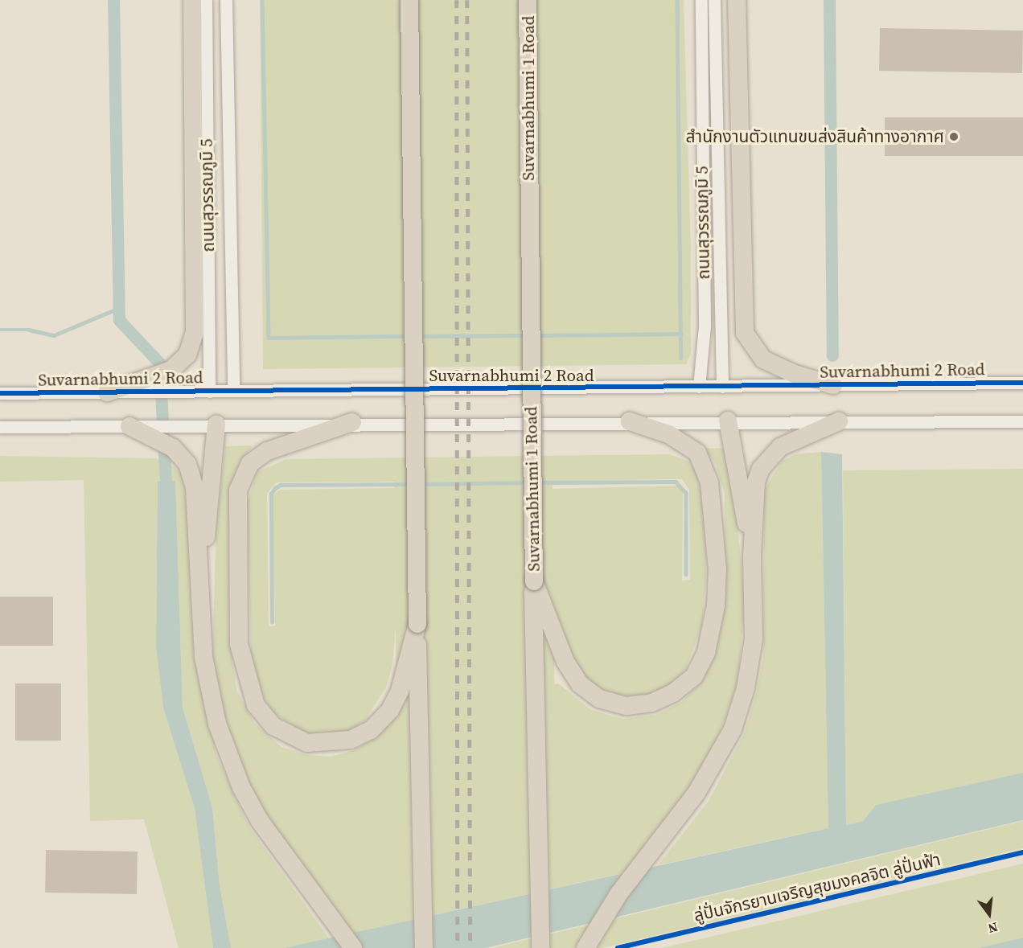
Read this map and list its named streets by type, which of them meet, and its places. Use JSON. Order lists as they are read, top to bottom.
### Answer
{
  "streets": {
    "highway": ["Suvarnabhumi 1 Road"],
    "street": ["ถนนสุวรรณภูมิ 5", "Suvarnabhumi 2 Road"],
    "cycle path": ["ลู่ปั่นจักรยานเจริญสุขมงคลจิต ลู่ปั่นฟ้า"]
  },
  "crossings": [
    ["ถนนสุวรรณภูมิ 5", "Suvarnabhumi 2 Road"]
  ],
  "places": ["สำนักงานตัวแทนขนส่งสินค้าทางอากาศ"],
  "north": "bottom"
}
